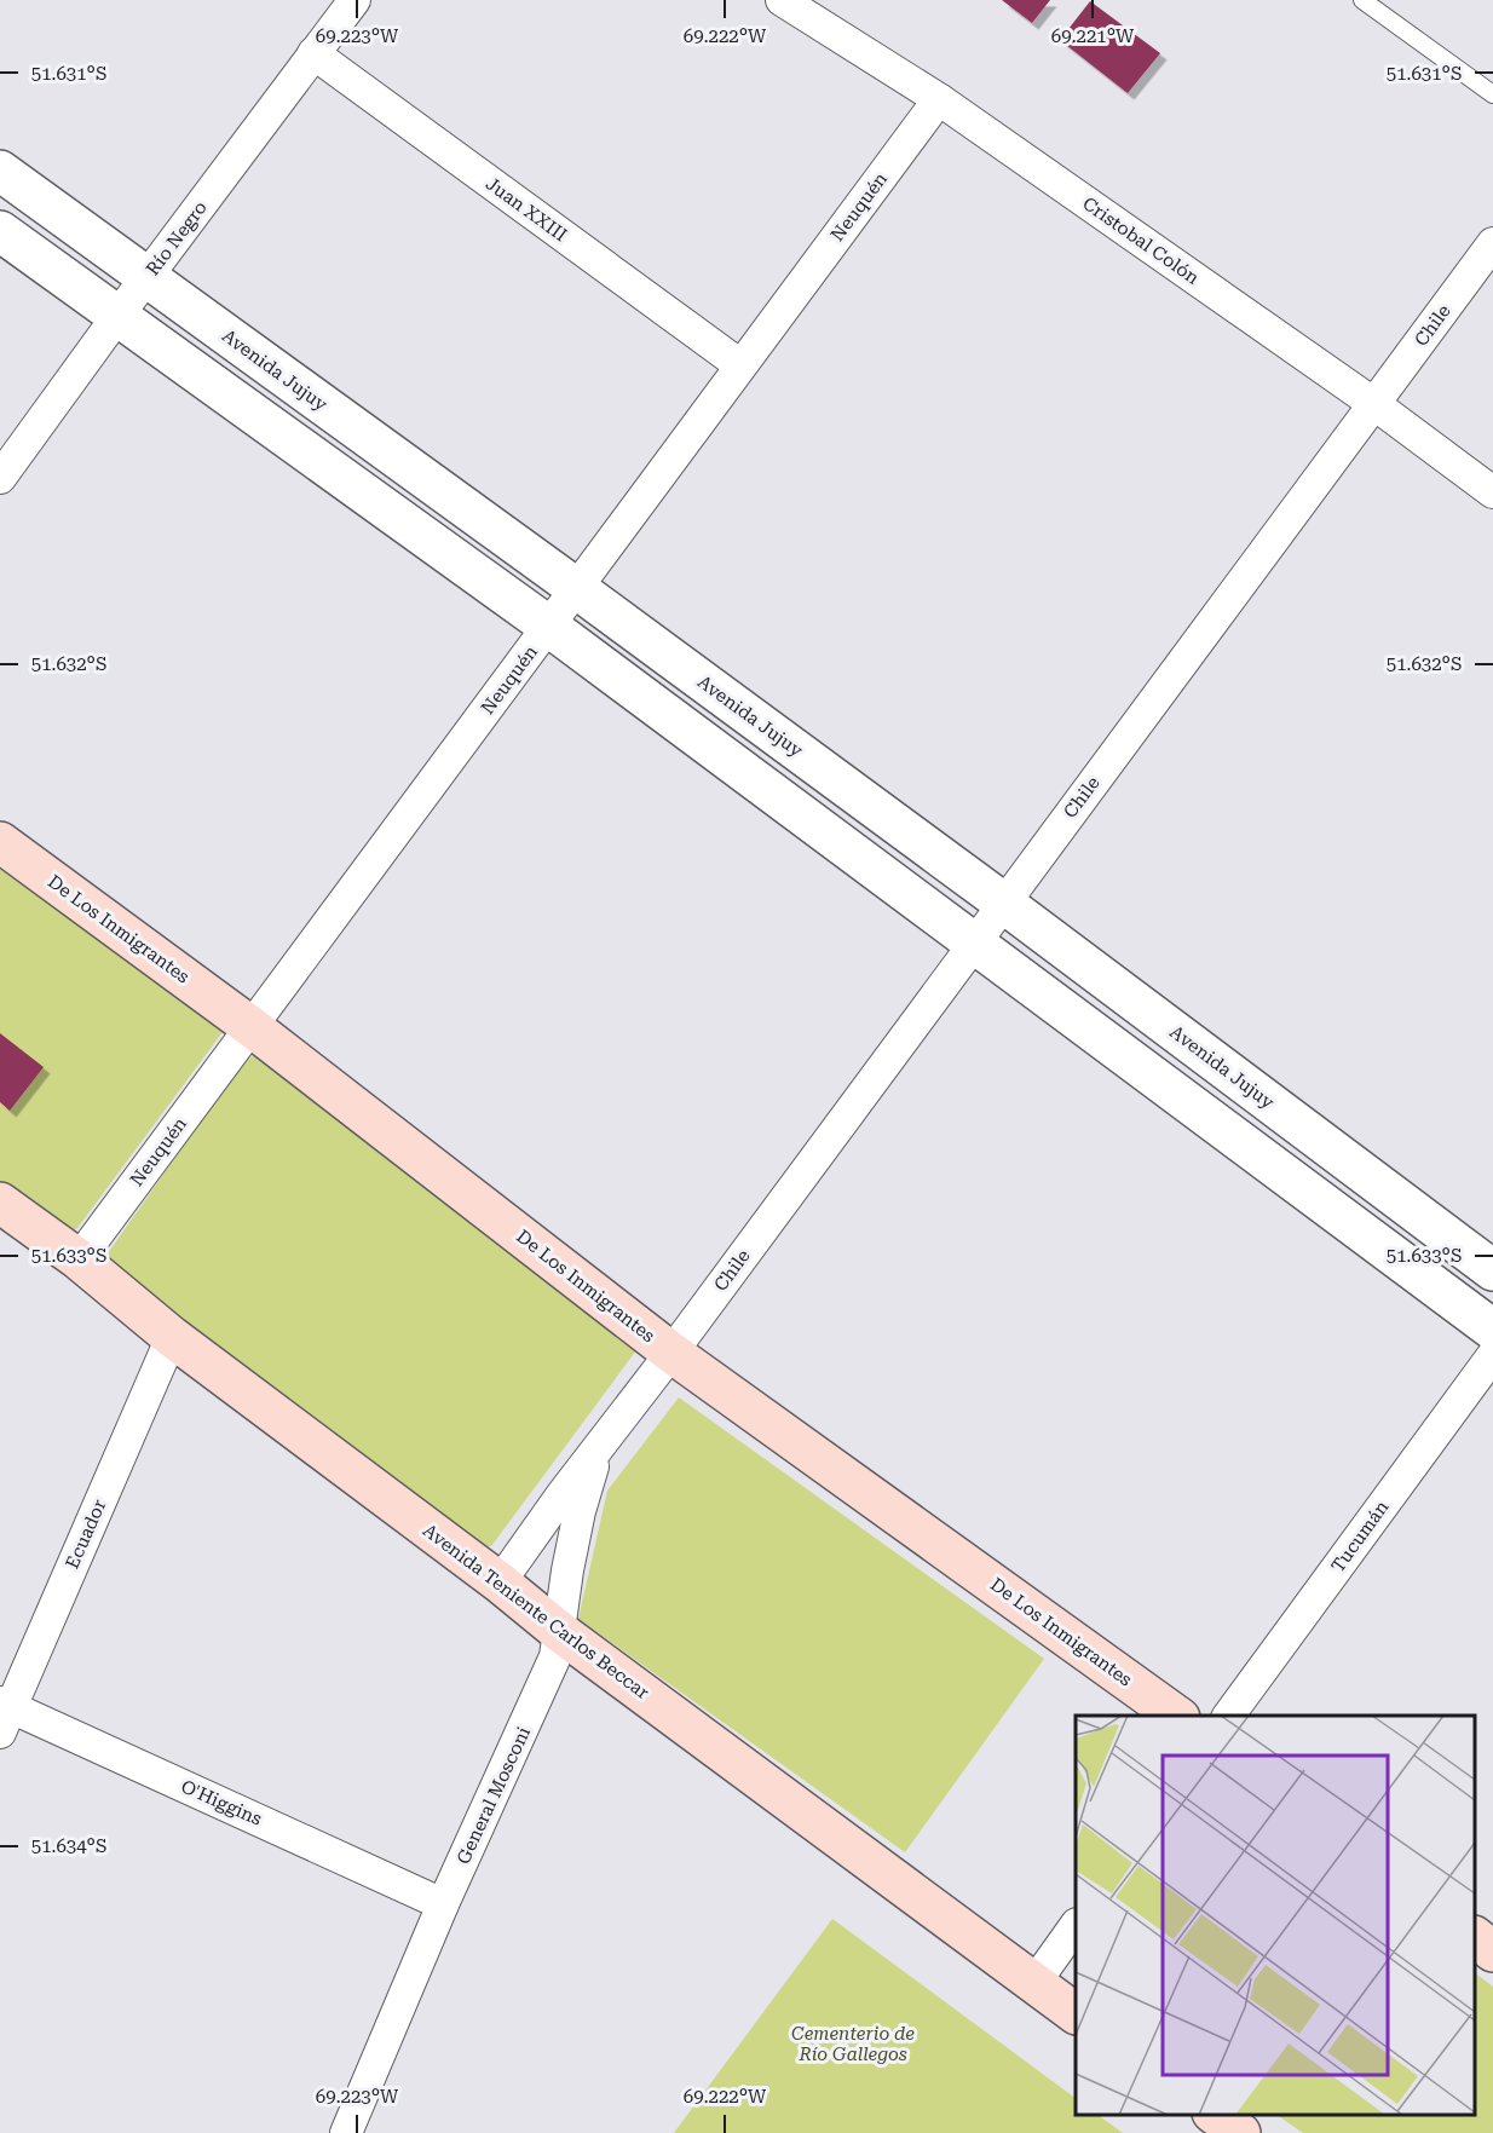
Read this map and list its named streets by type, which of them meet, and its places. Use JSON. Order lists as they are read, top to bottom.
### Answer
{
  "streets": {
    "main road": ["De Los Inmigrantes", "Avenida Teniente Carlos Beccar"],
    "street": [
      "Neuquén",
      "Juan XXIII",
      "Río Negro",
      "Cristobal Colón",
      "Chile",
      "Avenida Jujuy",
      "Ecuador",
      "Tucumán",
      "General Mosconi",
      "O'Higgins"
    ]
  },
  "crossings": [
    ["Neuquén", "Juan XXIII"],
    ["Neuquén", "Cristobal Colón"],
    ["Neuquén", "Avenida Jujuy"],
    ["Neuquén", "De Los Inmigrantes"],
    ["Neuquén", "Avenida Teniente Carlos Beccar"],
    ["Juan XXIII", "Río Negro"],
    ["Río Negro", "Avenida Jujuy"],
    ["Cristobal Colón", "Chile"],
    ["Chile", "Avenida Jujuy"],
    ["Chile", "De Los Inmigrantes"],
    ["Chile", "General Mosconi"],
    ["De Los Inmigrantes", "General Mosconi"],
    ["Ecuador", "Avenida Teniente Carlos Beccar"],
    ["Ecuador", "O'Higgins"],
    ["Avenida Teniente Carlos Beccar", "General Mosconi"],
    ["General Mosconi", "O'Higgins"]
  ],
  "parks": ["Cementerio de Río Gallegos"],
  "coordinates": [
    "69.223°W",
    "69.222°W",
    "69.221°W",
    "51.631°S",
    "51.632°S",
    "51.633°S",
    "51.634°S"
  ]
}
